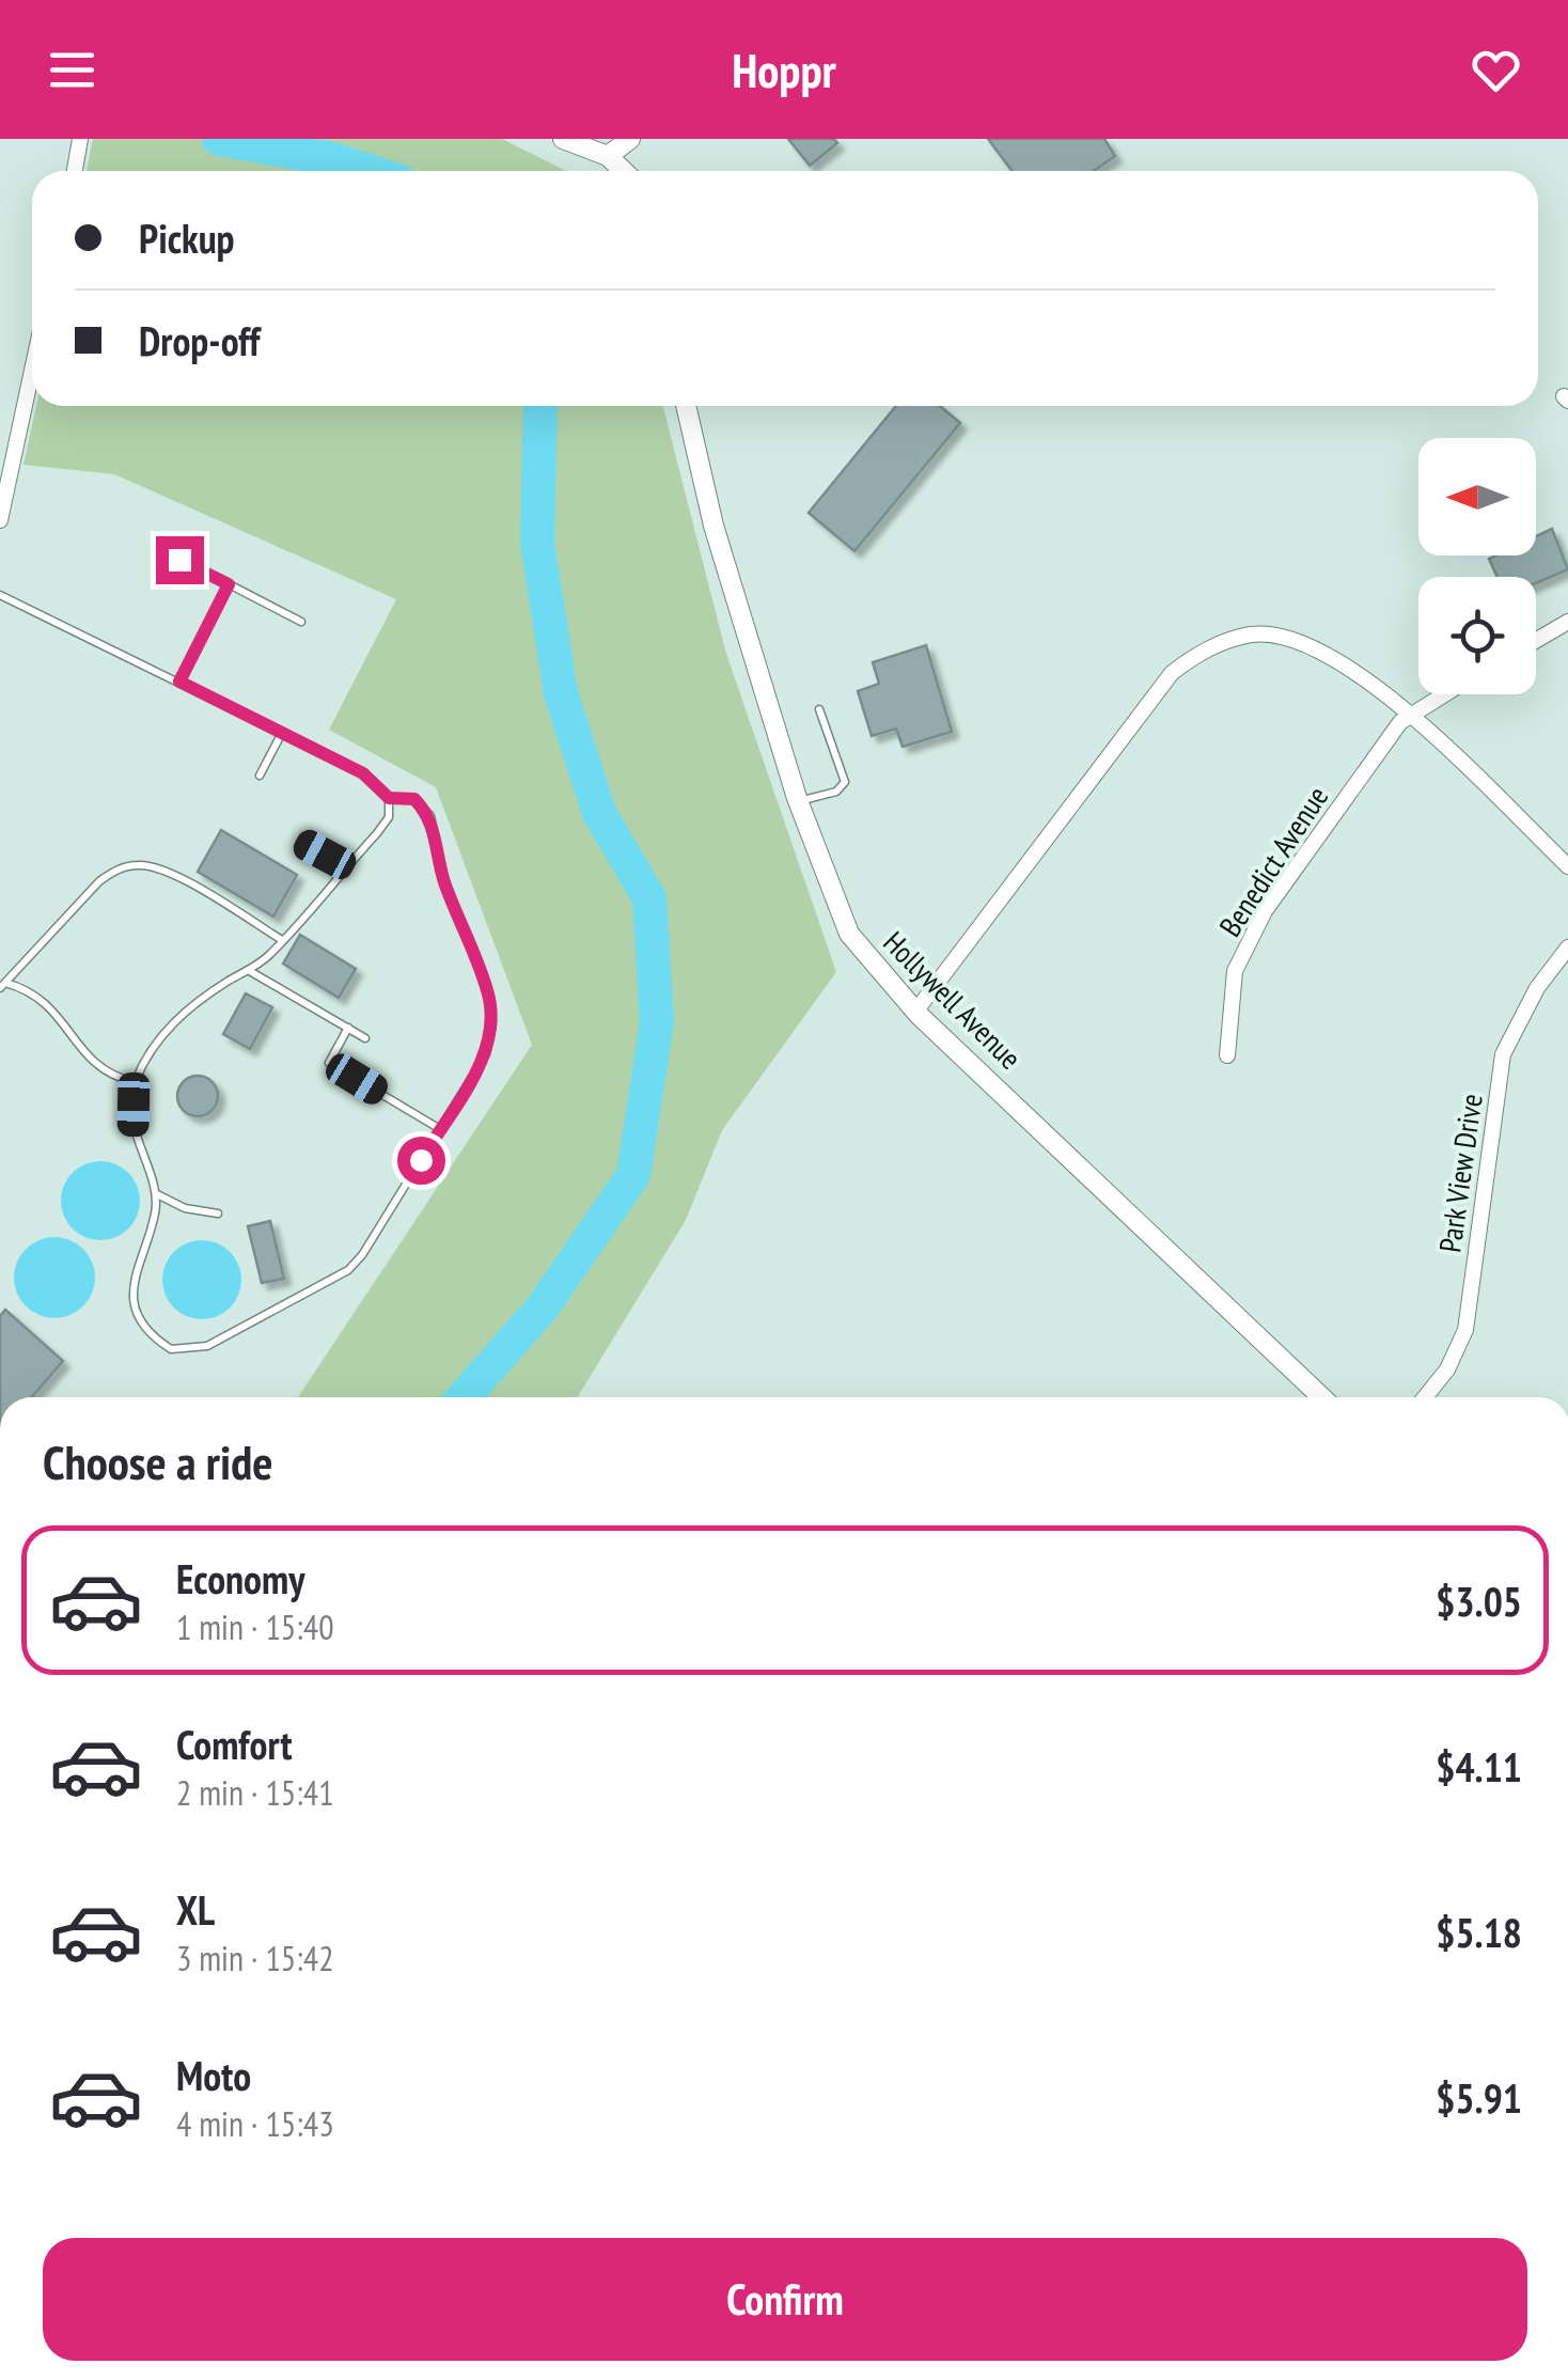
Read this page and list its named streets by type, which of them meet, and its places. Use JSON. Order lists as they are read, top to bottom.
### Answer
{
  "streets": {
    "street": ["Benedict Avenue", "Hollywell Avenue", "Park View Drive"]
  },
  "north": "left",
  "page": {
    "header": "Hoppr",
    "banner": ["Pickup", "Drop-off"],
    "heading": "Choose a ride",
    "list": [
      {
        "name": "Economy",
        "note": "1 min · 15:40",
        "value": "$3.05"
      },
      {
        "name": "Comfort",
        "note": "2 min · 15:41",
        "value": "$4.11"
      },
      {
        "name": "XL",
        "note": "3 min · 15:42",
        "value": "$5.18"
      },
      {
        "name": "Moto",
        "note": "4 min · 15:43",
        "value": "$5.91"
      }
    ],
    "buttons": "Confirm"
  }
}
